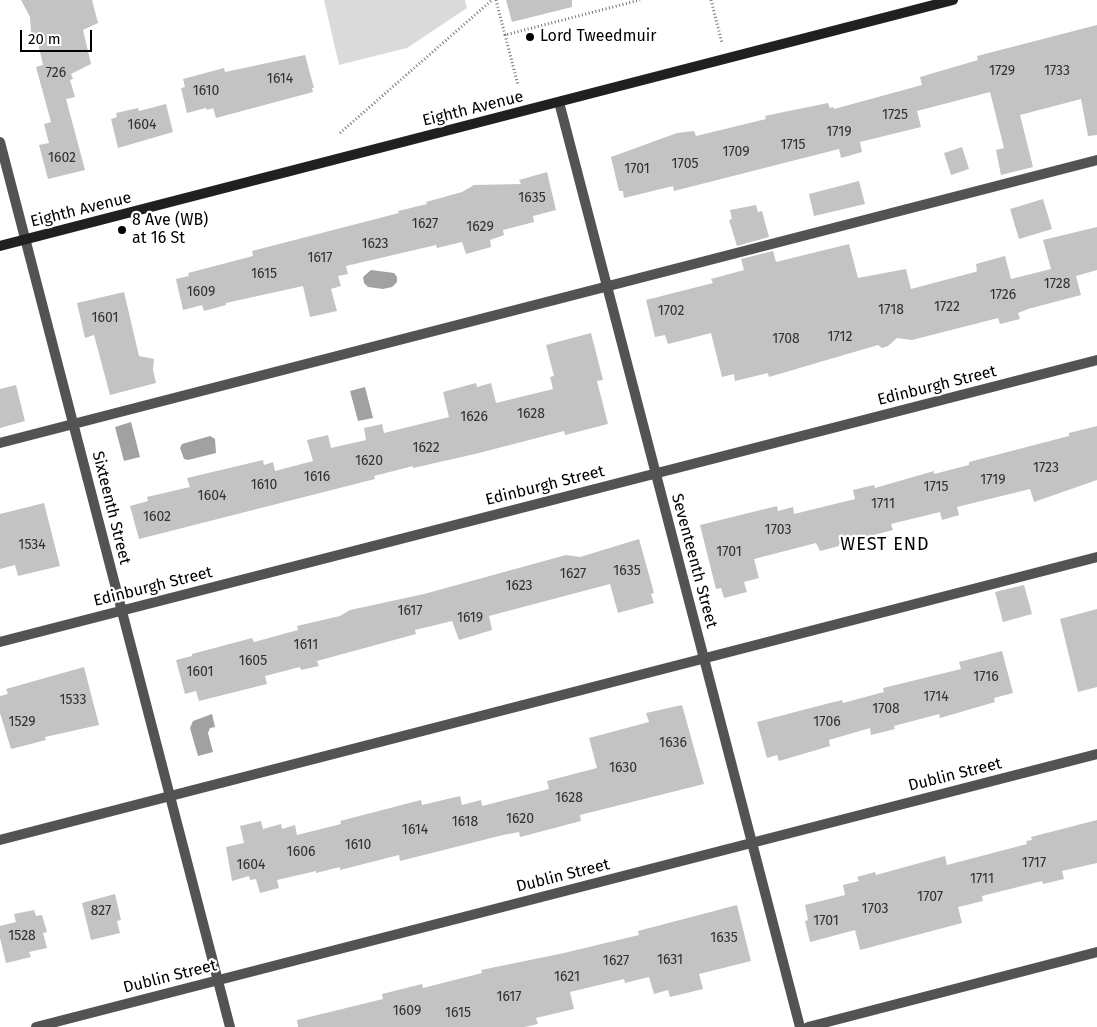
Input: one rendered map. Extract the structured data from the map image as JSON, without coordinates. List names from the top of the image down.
{
  "streets": {
    "street": [
      "Eighth Avenue",
      "Edinburgh Street",
      "Sixteenth Street",
      "Seventeenth Street",
      "Dublin Street"
    ]
  },
  "crossings": [
    ["Eighth Avenue", "Sixteenth Street"],
    ["Eighth Avenue", "Seventeenth Street"],
    ["Edinburgh Street", "Sixteenth Street"],
    ["Edinburgh Street", "Seventeenth Street"],
    ["Sixteenth Street", "Dublin Street"],
    ["Seventeenth Street", "Dublin Street"]
  ],
  "districts": ["WEST END"],
  "places": ["Lord Tweedmuir", "8 Ave (WB) at 16 St"],
  "house_numbers": [
    "1729",
    "1733",
    "726",
    "1614",
    "1610",
    "1725",
    "1604",
    "1719",
    "1715",
    "1709",
    "1602",
    "1705",
    "1701",
    "1635",
    "1627",
    "1629",
    "1623",
    "1617",
    "1615",
    "1728",
    "1609",
    "1726",
    "1722",
    "1718",
    "1702",
    "1601",
    "1712",
    "1708",
    "1628",
    "1626",
    "1622",
    "1620",
    "1723",
    "1616",
    "1719",
    "1610",
    "1715",
    "1604",
    "1711",
    "1602",
    "1703",
    "1534",
    "1701",
    "1635",
    "1627",
    "1623",
    "1617",
    "1619",
    "1611",
    "1605",
    "1601",
    "1716",
    "1714",
    "1533",
    "1708",
    "1529",
    "1706",
    "1636",
    "1630",
    "1628",
    "1620",
    "1618",
    "1614",
    "1610",
    "1606",
    "1717",
    "1604",
    "1711",
    "1707",
    "1703",
    "827",
    "1701",
    "1528",
    "1635",
    "1631",
    "1627",
    "1621",
    "1617",
    "1609",
    "1615"
  ],
  "scale_bar": "20 m"
}
